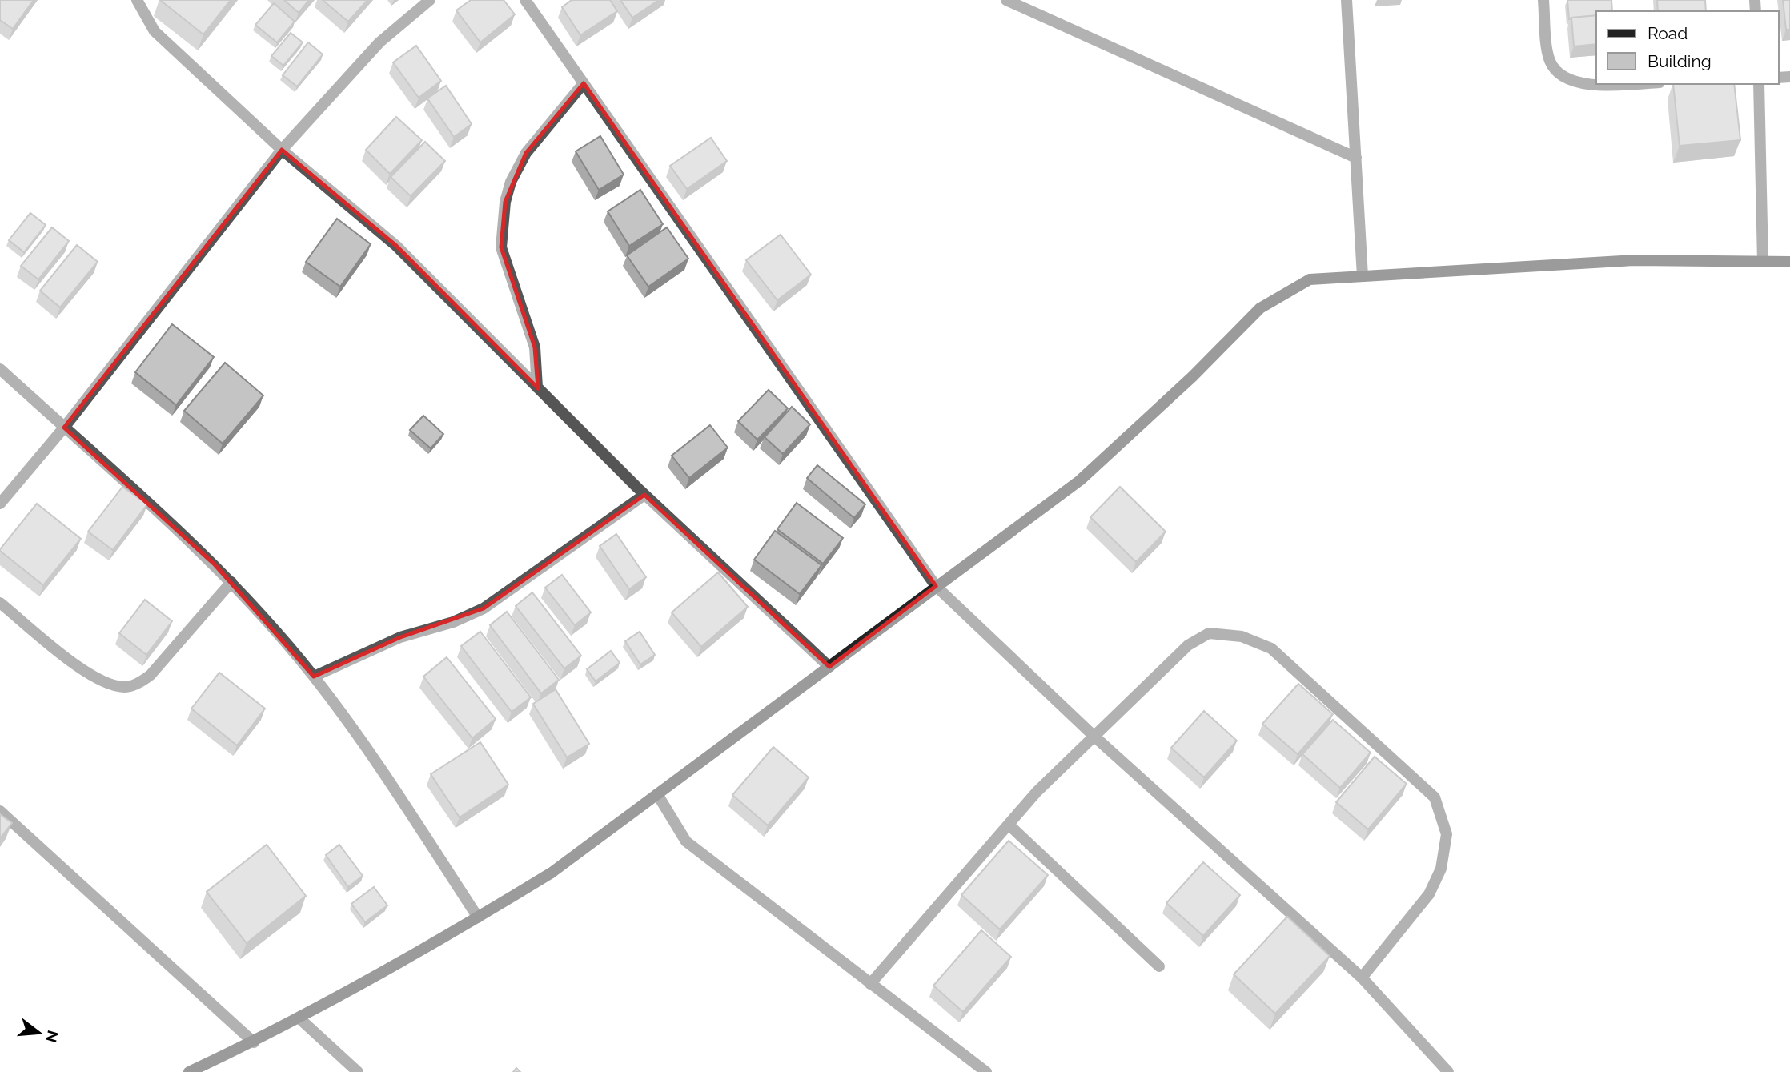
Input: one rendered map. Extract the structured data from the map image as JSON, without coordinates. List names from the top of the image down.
{
  "legend": ["Road", "Building"],
  "north": "right"
}
